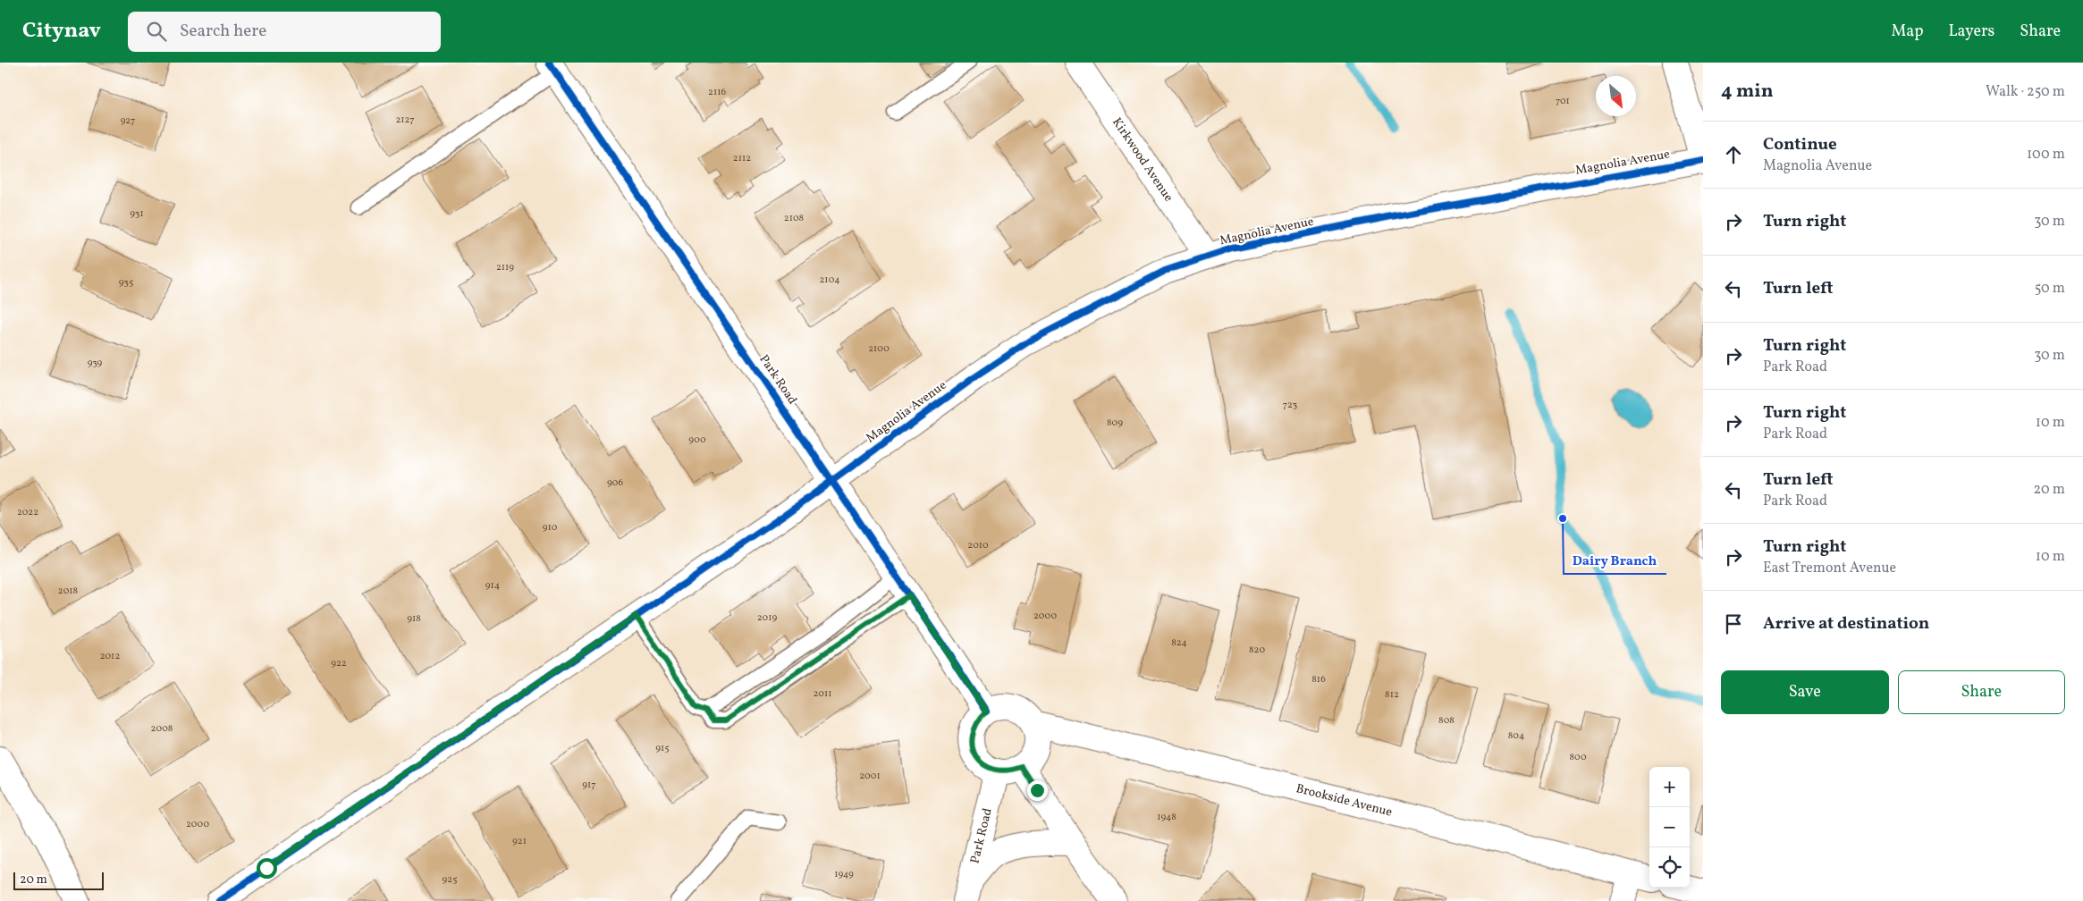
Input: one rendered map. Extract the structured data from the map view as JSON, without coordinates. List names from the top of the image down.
{
  "streets": {
    "street": [
      "Kirkwood Avenue",
      "Magnolia Avenue",
      "Park Road",
      "Brookside Avenue"
    ]
  },
  "crossings": [
    ["Kirkwood Avenue", "Magnolia Avenue"],
    ["Magnolia Avenue", "Park Road"],
    ["Park Road", "Brookside Avenue"]
  ],
  "places": ["Dairy Branch"],
  "house_numbers": [
    "2116",
    "701",
    "2127",
    "927",
    "2112",
    "931",
    "2108",
    "2119",
    "2104",
    "935",
    "2100",
    "939",
    "723",
    "809",
    "900",
    "906",
    "2022",
    "910",
    "2010",
    "914",
    "2018",
    "2000",
    "2019",
    "918",
    "824",
    "820",
    "2012",
    "922",
    "816",
    "2011",
    "812",
    "808",
    "2008",
    "804",
    "915",
    "800",
    "2001",
    "917",
    "1948",
    "2000",
    "921",
    "1949",
    "925"
  ],
  "scale_bar": "20 m",
  "north": "bottom right",
  "page": {
    "header": "Citynav",
    "search": "Search here",
    "nav": ["Map", "Layers", "Share"],
    "heading": ["4 min", "Walk · 250 m"],
    "list": [
      ["Continue", "Magnolia Avenue", "100 m"],
      ["Turn right", "30 m"],
      ["Turn left", "50 m"],
      ["Turn right", "Park Road", "30 m"],
      ["Turn right", "Park Road", "10 m"],
      ["Turn left", "Park Road", "20 m"],
      ["Turn right", "East Tremont Avenue", "10 m"],
      "Arrive at destination"
    ],
    "buttons": ["Save", "Share"],
    "map_buttons": ["+", "−"],
    "scale": "20 m"
  }
}
